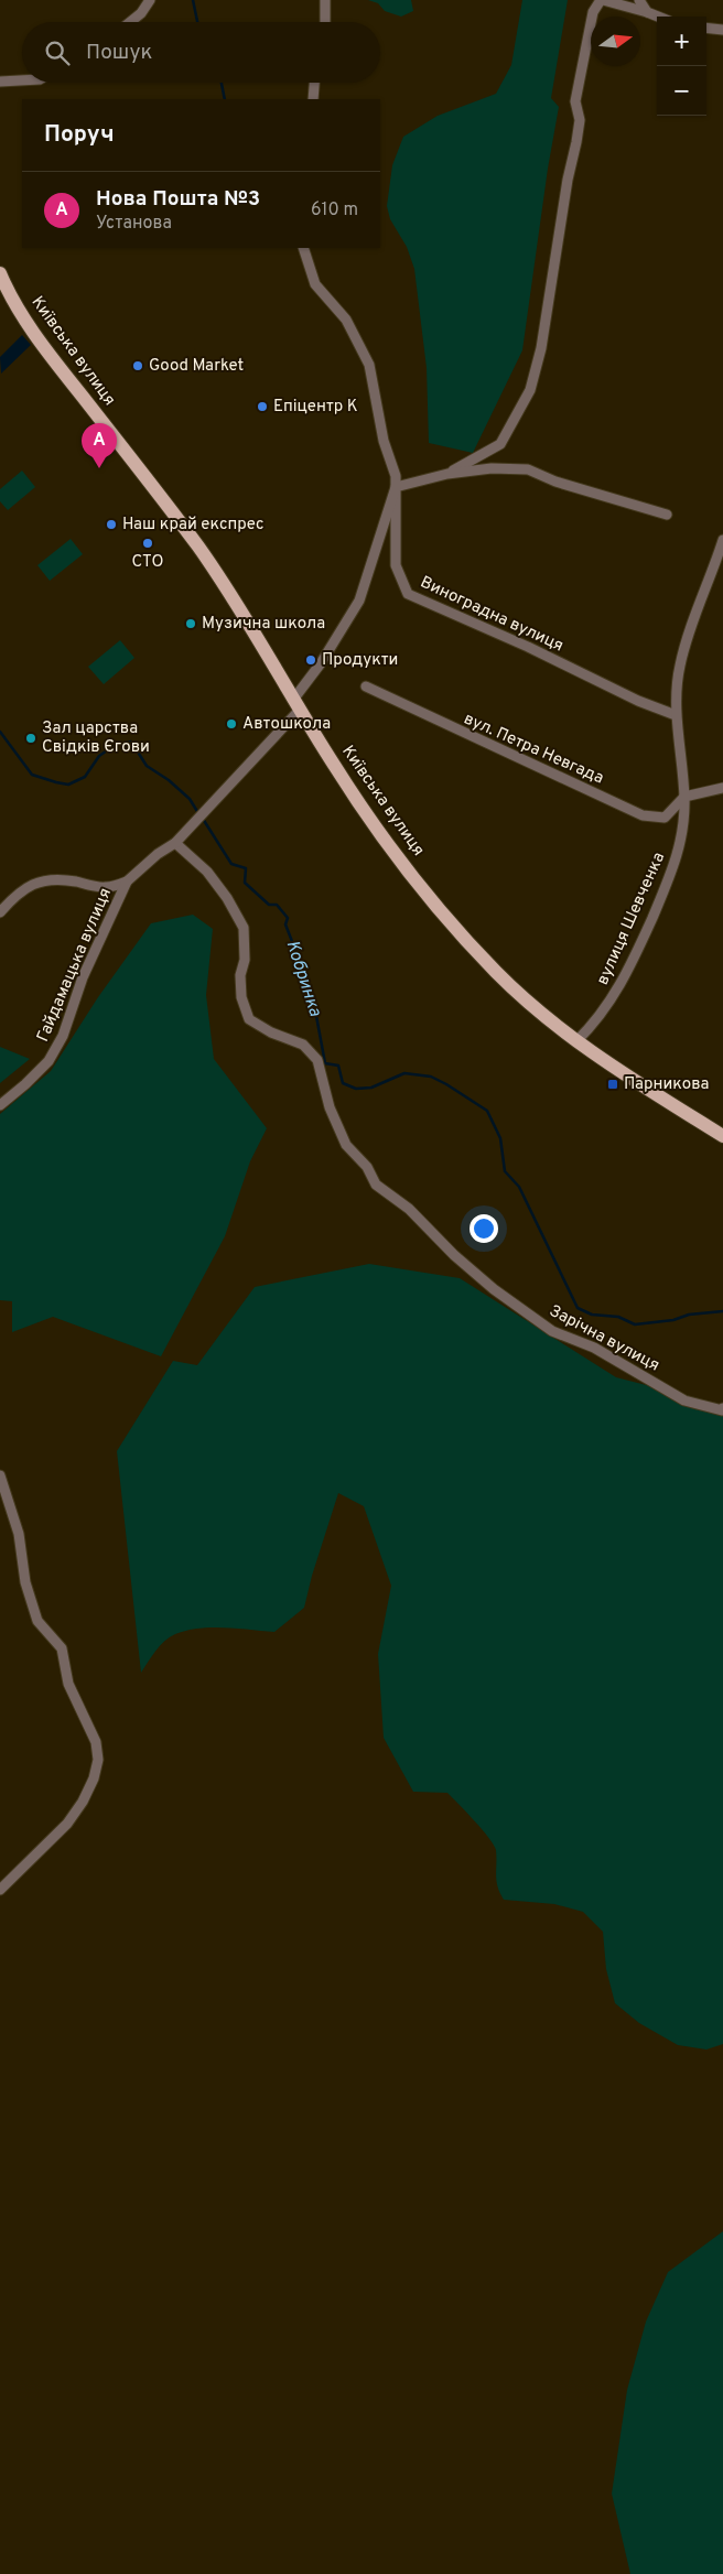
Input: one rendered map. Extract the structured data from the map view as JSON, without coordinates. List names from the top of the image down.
{
  "streets": {
    "main road": ["Київська вулиця"],
    "street": [
      "Виноградна вулиця",
      "вул. Петра Невгада",
      "вулиця Шевченка",
      "Гайдамацька вулиця",
      "Зарічна вулиця"
    ]
  },
  "crossings": [
    ["Київська вулиця", "вулиця Шевченка"],
    ["Київська вулиця", "Гайдамацька вулиця"],
    ["Виноградна вулиця", "вулиця Шевченка"],
    ["Виноградна вулиця", "Гайдамацька вулиця"],
    ["вул. Петра Невгада", "вулиця Шевченка"],
    ["Гайдамацька вулиця", "Зарічна вулиця"]
  ],
  "water": ["Кобринка"],
  "places": {
    "other": [
      "Good Market",
      "Епіцентр К",
      "Наш край експрес",
      "СТО",
      "Музична школа",
      "Продукти",
      "Автошкола",
      "Зал царства Свідків Єгови"
    ],
    "transit": ["Парникова"]
  },
  "north": "right",
  "page": {
    "map_buttons": ["+", "−"],
    "search": "Пошук",
    "heading": "Поруч",
    "list": [
      {
        "mark": "A",
        "name": "Нова Пошта №3",
        "note": "Установа",
        "value": "610 m"
      }
    ],
    "pins": "A"
  }
}
